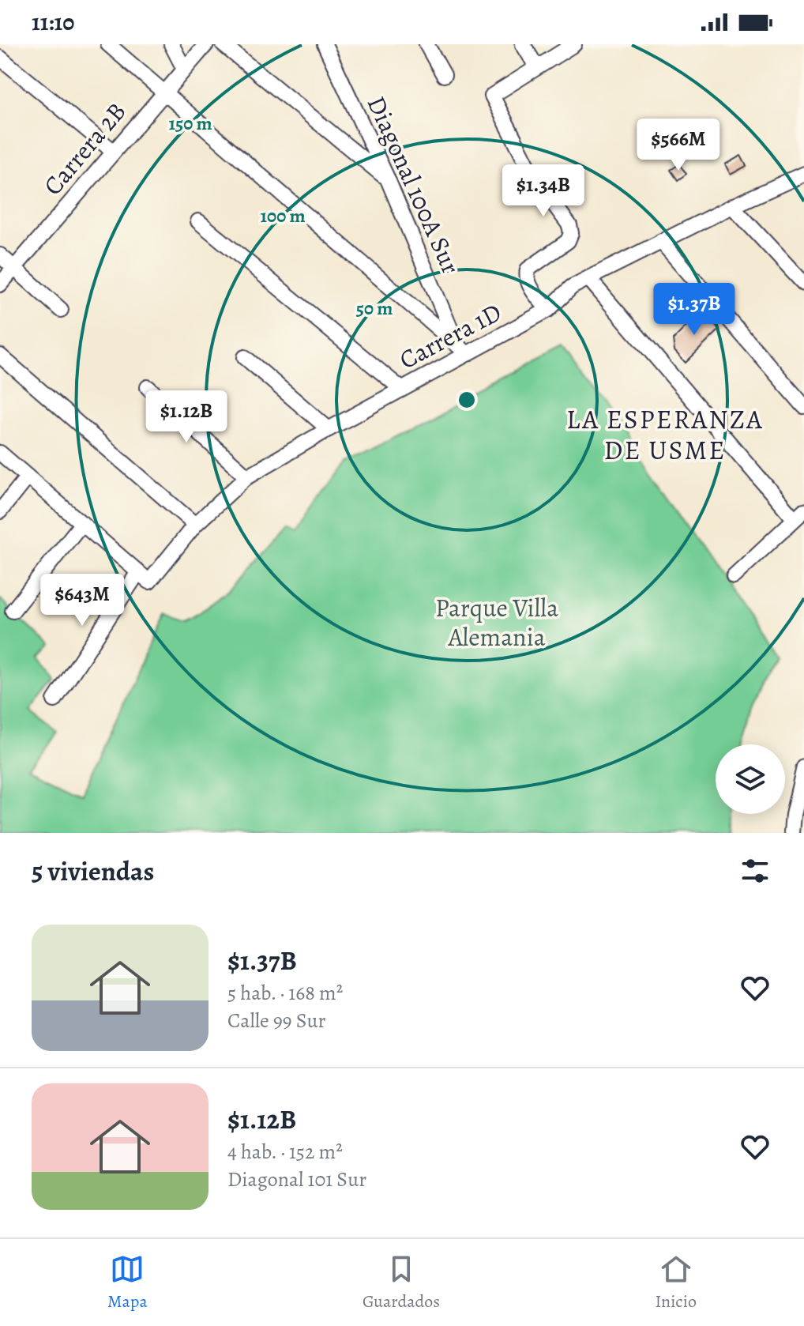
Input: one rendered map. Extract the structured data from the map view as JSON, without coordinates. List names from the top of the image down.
{
  "streets": {
    "street": ["Carrera 2B", "Diagonal 100A Sur", "Carrera 1D"]
  },
  "crossings": [
    ["Diagonal 100A Sur", "Carrera 1D"]
  ],
  "districts": ["LA ESPERANZA DE USME"],
  "parks": ["Parque Villa Alemania"],
  "page": {
    "status": "11:10",
    "price": [
      "$566M",
      "$1.34B",
      "$1.37B",
      "$1.12B",
      "$643M"
    ],
    "heading": "5 viviendas",
    "list": [
      {
        "name": "$1.37B",
        "note": "5 hab. · 168 m² · Calle 99 Sur"
      },
      {
        "name": "$1.12B",
        "note": "4 hab. · 152 m² · Diagonal 101 Sur"
      }
    ],
    "tabs": ["Mapa", "Guardados", "Inicio"]
  },
  "rings": ["150 m", "100 m", "50 m"]
}
